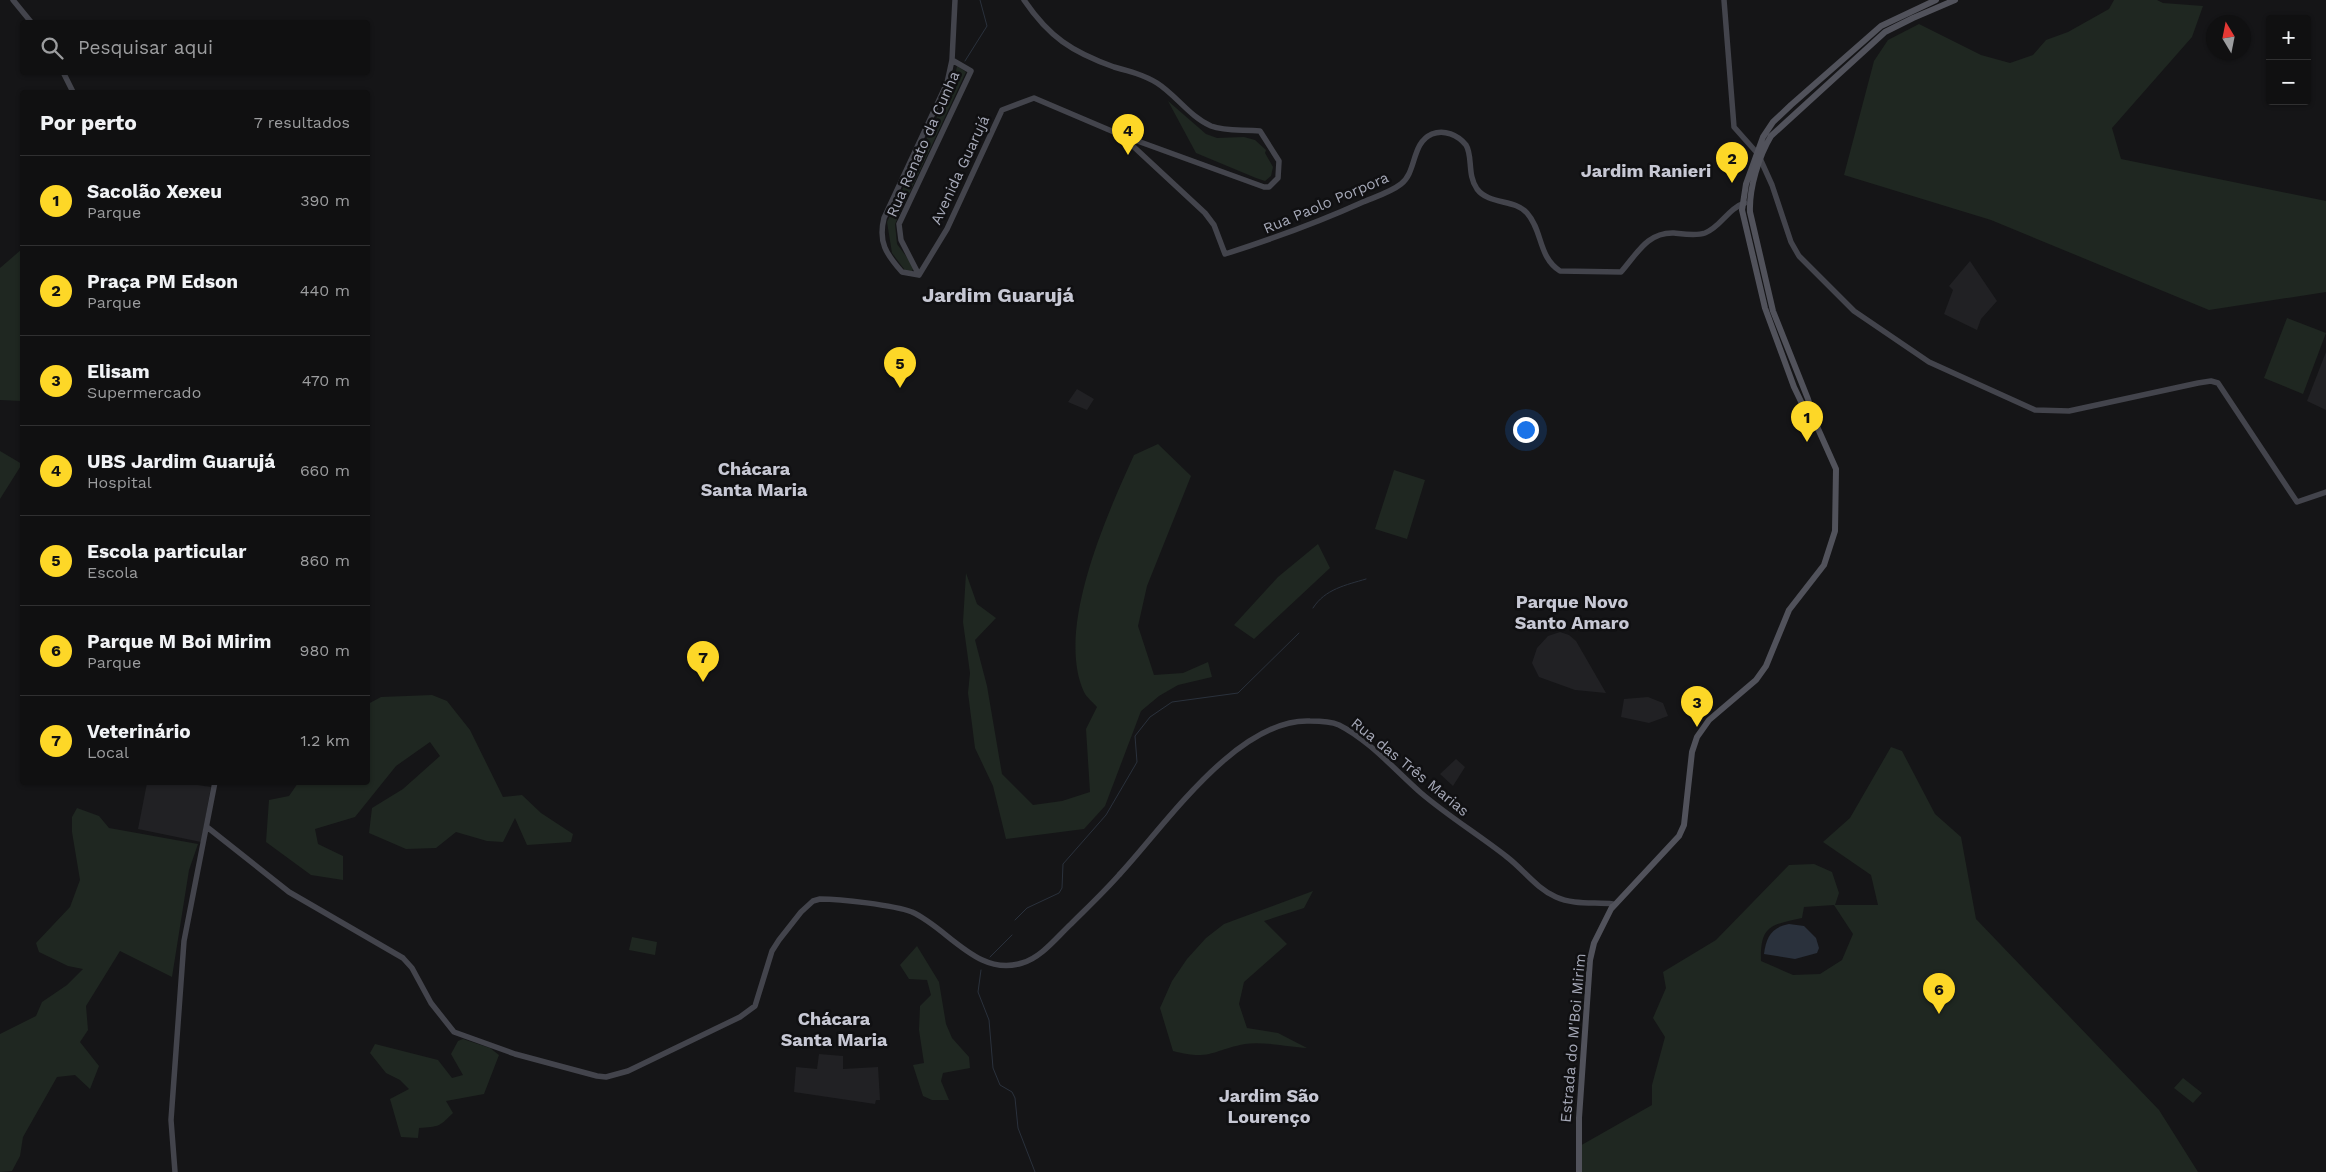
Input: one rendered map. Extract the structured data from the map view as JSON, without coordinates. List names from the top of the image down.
{
  "streets": {
    "main road": ["Estrada do M'Boi Mirim"],
    "street": [
      "Rua Renato da Cunha",
      "Avenida Guarujá",
      "Rua Paolo Porpora",
      "Rua das Três Marias"
    ]
  },
  "crossings": [
    ["Rua Renato da Cunha", "Avenida Guarujá"],
    ["Rua Paolo Porpora", "Estrada do M'Boi Mirim"],
    ["Rua das Três Marias", "Estrada do M'Boi Mirim"]
  ],
  "districts": [
    "Jardim Ranieri",
    "Jardim Guarujá",
    "Chácara Santa Maria",
    "Parque Novo Santo Amaro",
    "Chácara Santa Maria",
    "Jardim São Lourenço"
  ],
  "north": "top",
  "page": {
    "map_buttons": ["+", "−"],
    "search": "Pesquisar aqui",
    "heading": ["Por perto", "7 resultados"],
    "pins": [
      "4",
      "2",
      "5",
      "1",
      "7",
      "3",
      "6"
    ],
    "list": [
      {
        "mark": "1",
        "name": "Sacolão Xexeu",
        "note": "Parque",
        "value": "390 m"
      },
      {
        "mark": "2",
        "name": "Praça PM Edson",
        "note": "Parque",
        "value": "440 m"
      },
      {
        "mark": "3",
        "name": "Elisam",
        "note": "Supermercado",
        "value": "470 m"
      },
      {
        "mark": "4",
        "name": "UBS Jardim Guarujá",
        "note": "Hospital",
        "value": "660 m"
      },
      {
        "mark": "5",
        "name": "Escola particular",
        "note": "Escola",
        "value": "860 m"
      },
      {
        "mark": "6",
        "name": "Parque M Boi Mirim",
        "note": "Parque",
        "value": "980 m"
      },
      {
        "mark": "7",
        "name": "Veterinário",
        "note": "Local",
        "value": "1.2 km"
      }
    ]
  }
}
